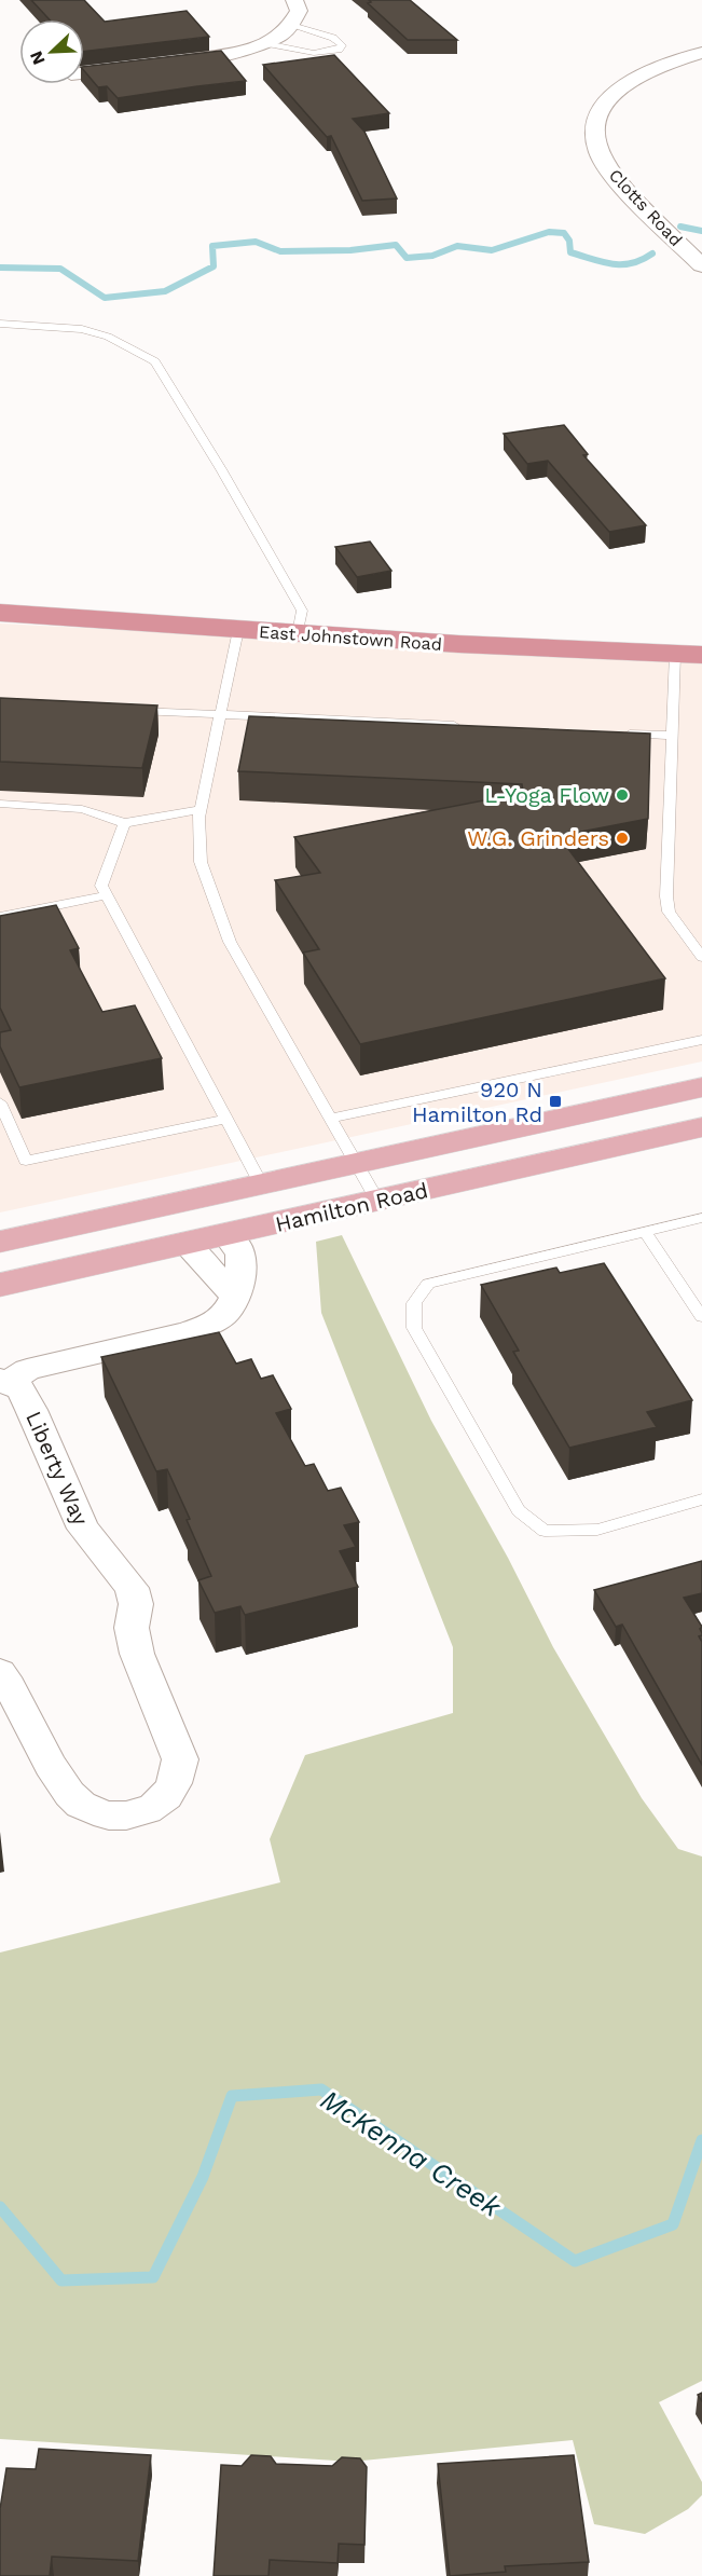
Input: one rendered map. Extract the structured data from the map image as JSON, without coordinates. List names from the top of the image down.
{
  "streets": {
    "highway": ["East Johnstown Road"],
    "main road": ["Hamilton Road"],
    "street": ["Clotts Road", "Liberty Way"]
  },
  "water": ["McKenna Creek"],
  "places": {
    "other": ["L-Yoga Flow", "W.G. Grinders"],
    "transit": ["920 N Hamilton Rd"]
  },
  "north": "bottom left"
}
